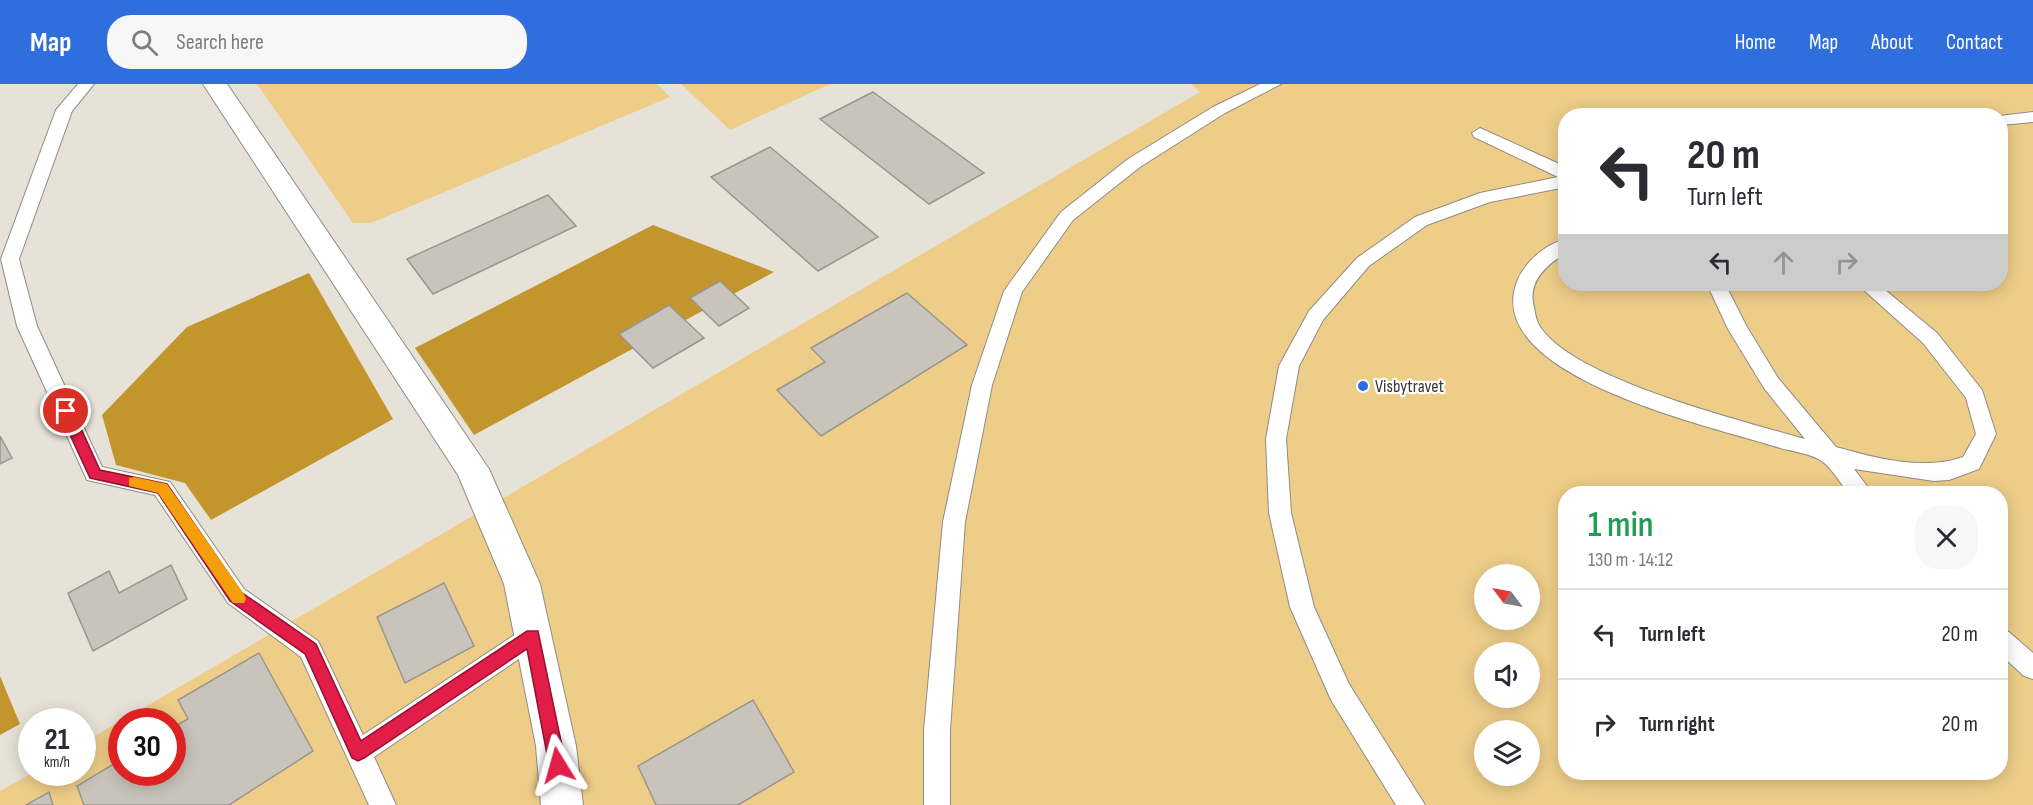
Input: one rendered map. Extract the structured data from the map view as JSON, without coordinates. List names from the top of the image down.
{
  "places": ["Visbytravet"],
  "north": "top left",
  "page": {
    "header": "Map",
    "search": "Search here",
    "nav": [
      "Home",
      "Map",
      "About",
      "Contact"
    ],
    "turn": ["20 m", "Turn left"],
    "heading": ["1 min", "130 m · 14:12"],
    "list": [
      {
        "name": "Turn left",
        "value": "20 m"
      },
      {
        "name": "Turn right",
        "value": "20 m"
      }
    ],
    "speed": "21 km/h",
    "limit": "30"
  }
}
